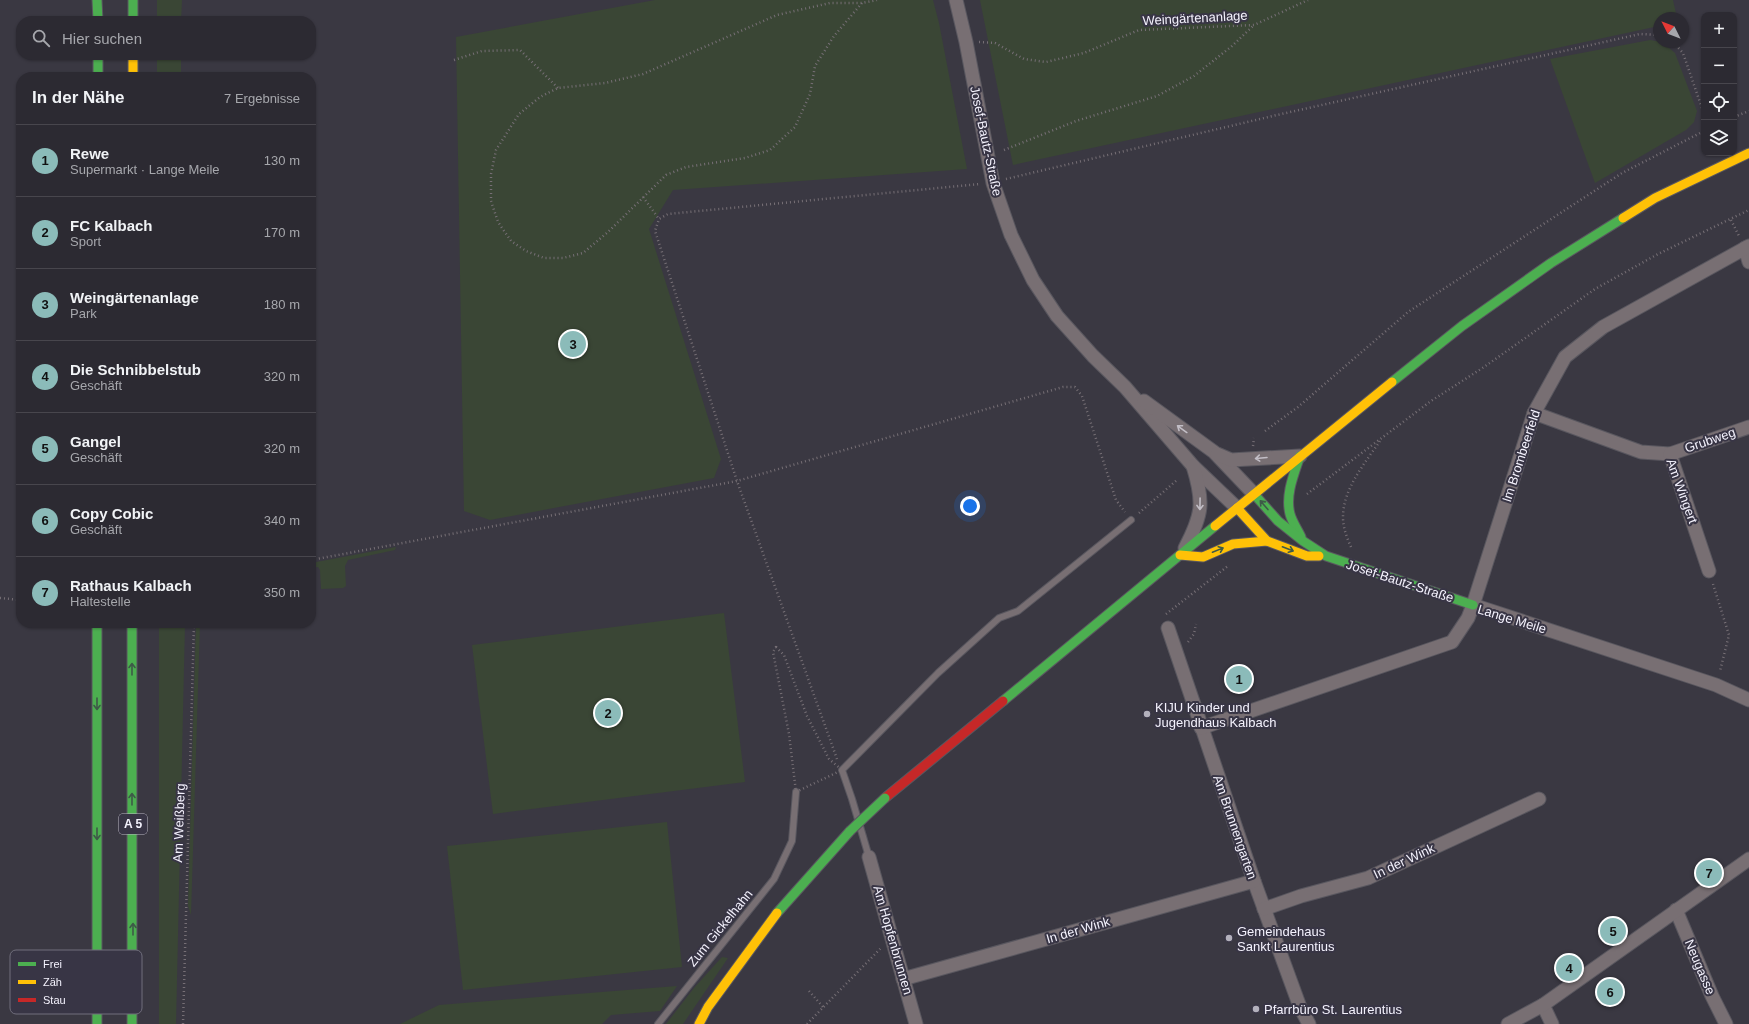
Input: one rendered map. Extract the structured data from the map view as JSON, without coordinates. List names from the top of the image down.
{
  "streets": {
    "main road": ["Josef-Bautz-Straße", "A 5"],
    "street": [
      "Grubweg",
      "Im Brombeerfeld",
      "Am Wingert",
      "Lange Meile",
      "Am Brunnengarten",
      "In der Wink",
      "Am Hopfenbrunnen",
      "Neugasse"
    ],
    "lane": ["Zum Gickelhahn"],
    "path": ["Weingärtenanlage", "Am Weißberg"]
  },
  "crossings": [
    ["Weingärtenanlage", "Josef-Bautz-Straße"],
    ["Josef-Bautz-Straße", "Im Brombeerfeld"],
    ["Josef-Bautz-Straße", "Lange Meile"],
    ["Grubweg", "Am Wingert"],
    ["Im Brombeerfeld", "Am Wingert"],
    ["Im Brombeerfeld", "Lange Meile"],
    ["Lange Meile", "Am Brunnengarten"],
    ["Am Brunnengarten", "In der Wink"],
    ["In der Wink", "Am Hopfenbrunnen"]
  ],
  "places": ["KIJU Kinder und Jugendhaus Kalbach", "Gemeindehaus Sankt Laurentius", "Pfarrbüro St. Laurentius"],
  "legend": ["Frei", "Zäh", "Stau"],
  "north": "top left",
  "page": {
    "map_buttons": ["+", "−"],
    "search": "Hier suchen",
    "heading": ["In der Nähe", "7 Ergebnisse"],
    "list": [
      {
        "mark": "1",
        "name": "Rewe",
        "note": "Supermarkt · Lange Meile",
        "value": "130 m"
      },
      {
        "mark": "2",
        "name": "FC Kalbach",
        "note": "Sport",
        "value": "170 m"
      },
      {
        "mark": "3",
        "name": "Weingärtenanlage",
        "note": "Park",
        "value": "180 m"
      },
      {
        "mark": "4",
        "name": "Die Schnibbelstub",
        "note": "Geschäft",
        "value": "320 m"
      },
      {
        "mark": "5",
        "name": "Gangel",
        "note": "Geschäft",
        "value": "320 m"
      },
      {
        "mark": "6",
        "name": "Copy Cobic",
        "note": "Geschäft",
        "value": "340 m"
      },
      {
        "mark": "7",
        "name": "Rathaus Kalbach",
        "note": "Haltestelle",
        "value": "350 m"
      }
    ],
    "pins": [
      "3",
      "1",
      "2",
      "7",
      "5",
      "4",
      "6"
    ]
  }
}
